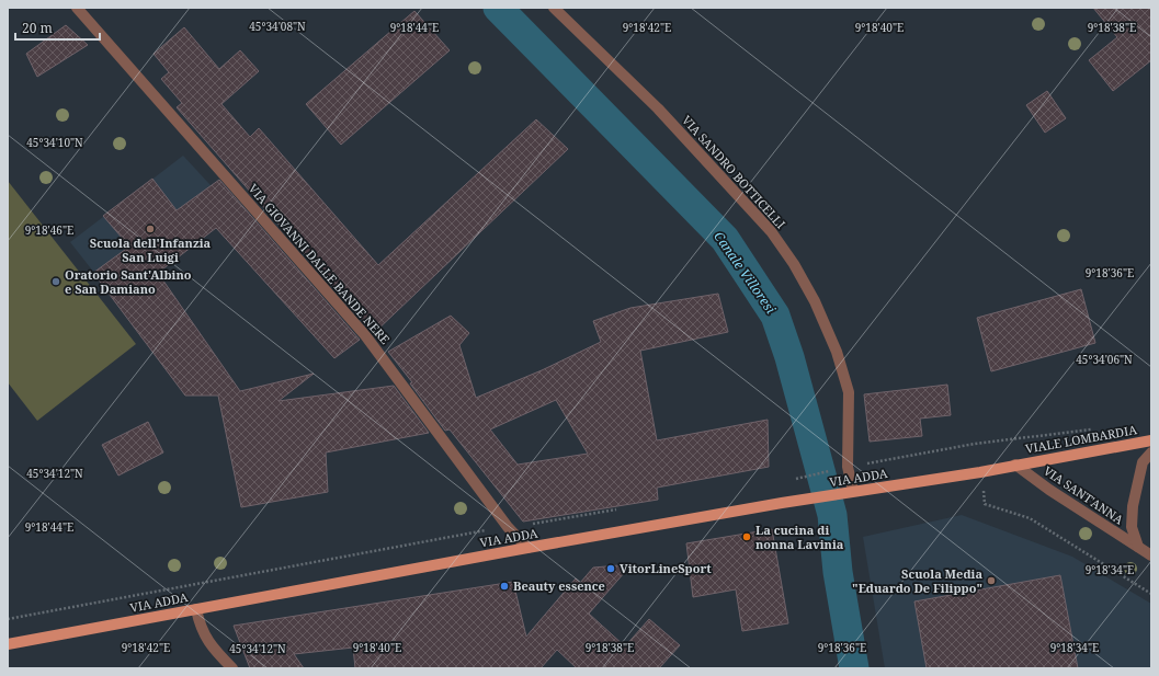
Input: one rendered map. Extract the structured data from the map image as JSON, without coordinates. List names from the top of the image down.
{
  "streets": {
    "main road": ["VIALE LOMBARDIA", "VIA ADDA"],
    "street": ["VIA SANDRO BOTTICELLI", "VIA GIOVANNI DALLE BANDE NERE", "VIA SANT'ANNA"]
  },
  "crossings": [
    ["VIA SANDRO BOTTICELLI", "VIA ADDA"],
    ["VIA GIOVANNI DALLE BANDE NERE", "VIA ADDA"],
    ["VIALE LOMBARDIA", "VIA ADDA"],
    ["VIALE LOMBARDIA", "VIA SANT'ANNA"],
    ["VIA ADDA", "VIA SANT'ANNA"]
  ],
  "water": ["Canale Villoresi"],
  "places": [
    "Scuola dell'Infanzia San Luigi",
    "Oratorio Sant'Albino e San Damiano",
    "La cucina di nonna Lavinia",
    "VitorLineSport",
    "Scuola Media \"Eduardo De Filippo\"",
    "Beauty essence"
  ],
  "scale_bar": "20 m",
  "coordinates": [
    "45°34'08\"N",
    "9°18'44\"E",
    "9°18'42\"E",
    "9°18'40\"E",
    "9°18'38\"E",
    "45°34'10\"N",
    "9°18'46\"E",
    "9°18'36\"E",
    "45°34'06\"N",
    "45°34'12\"N",
    "9°18'34\"E"
  ]
}
